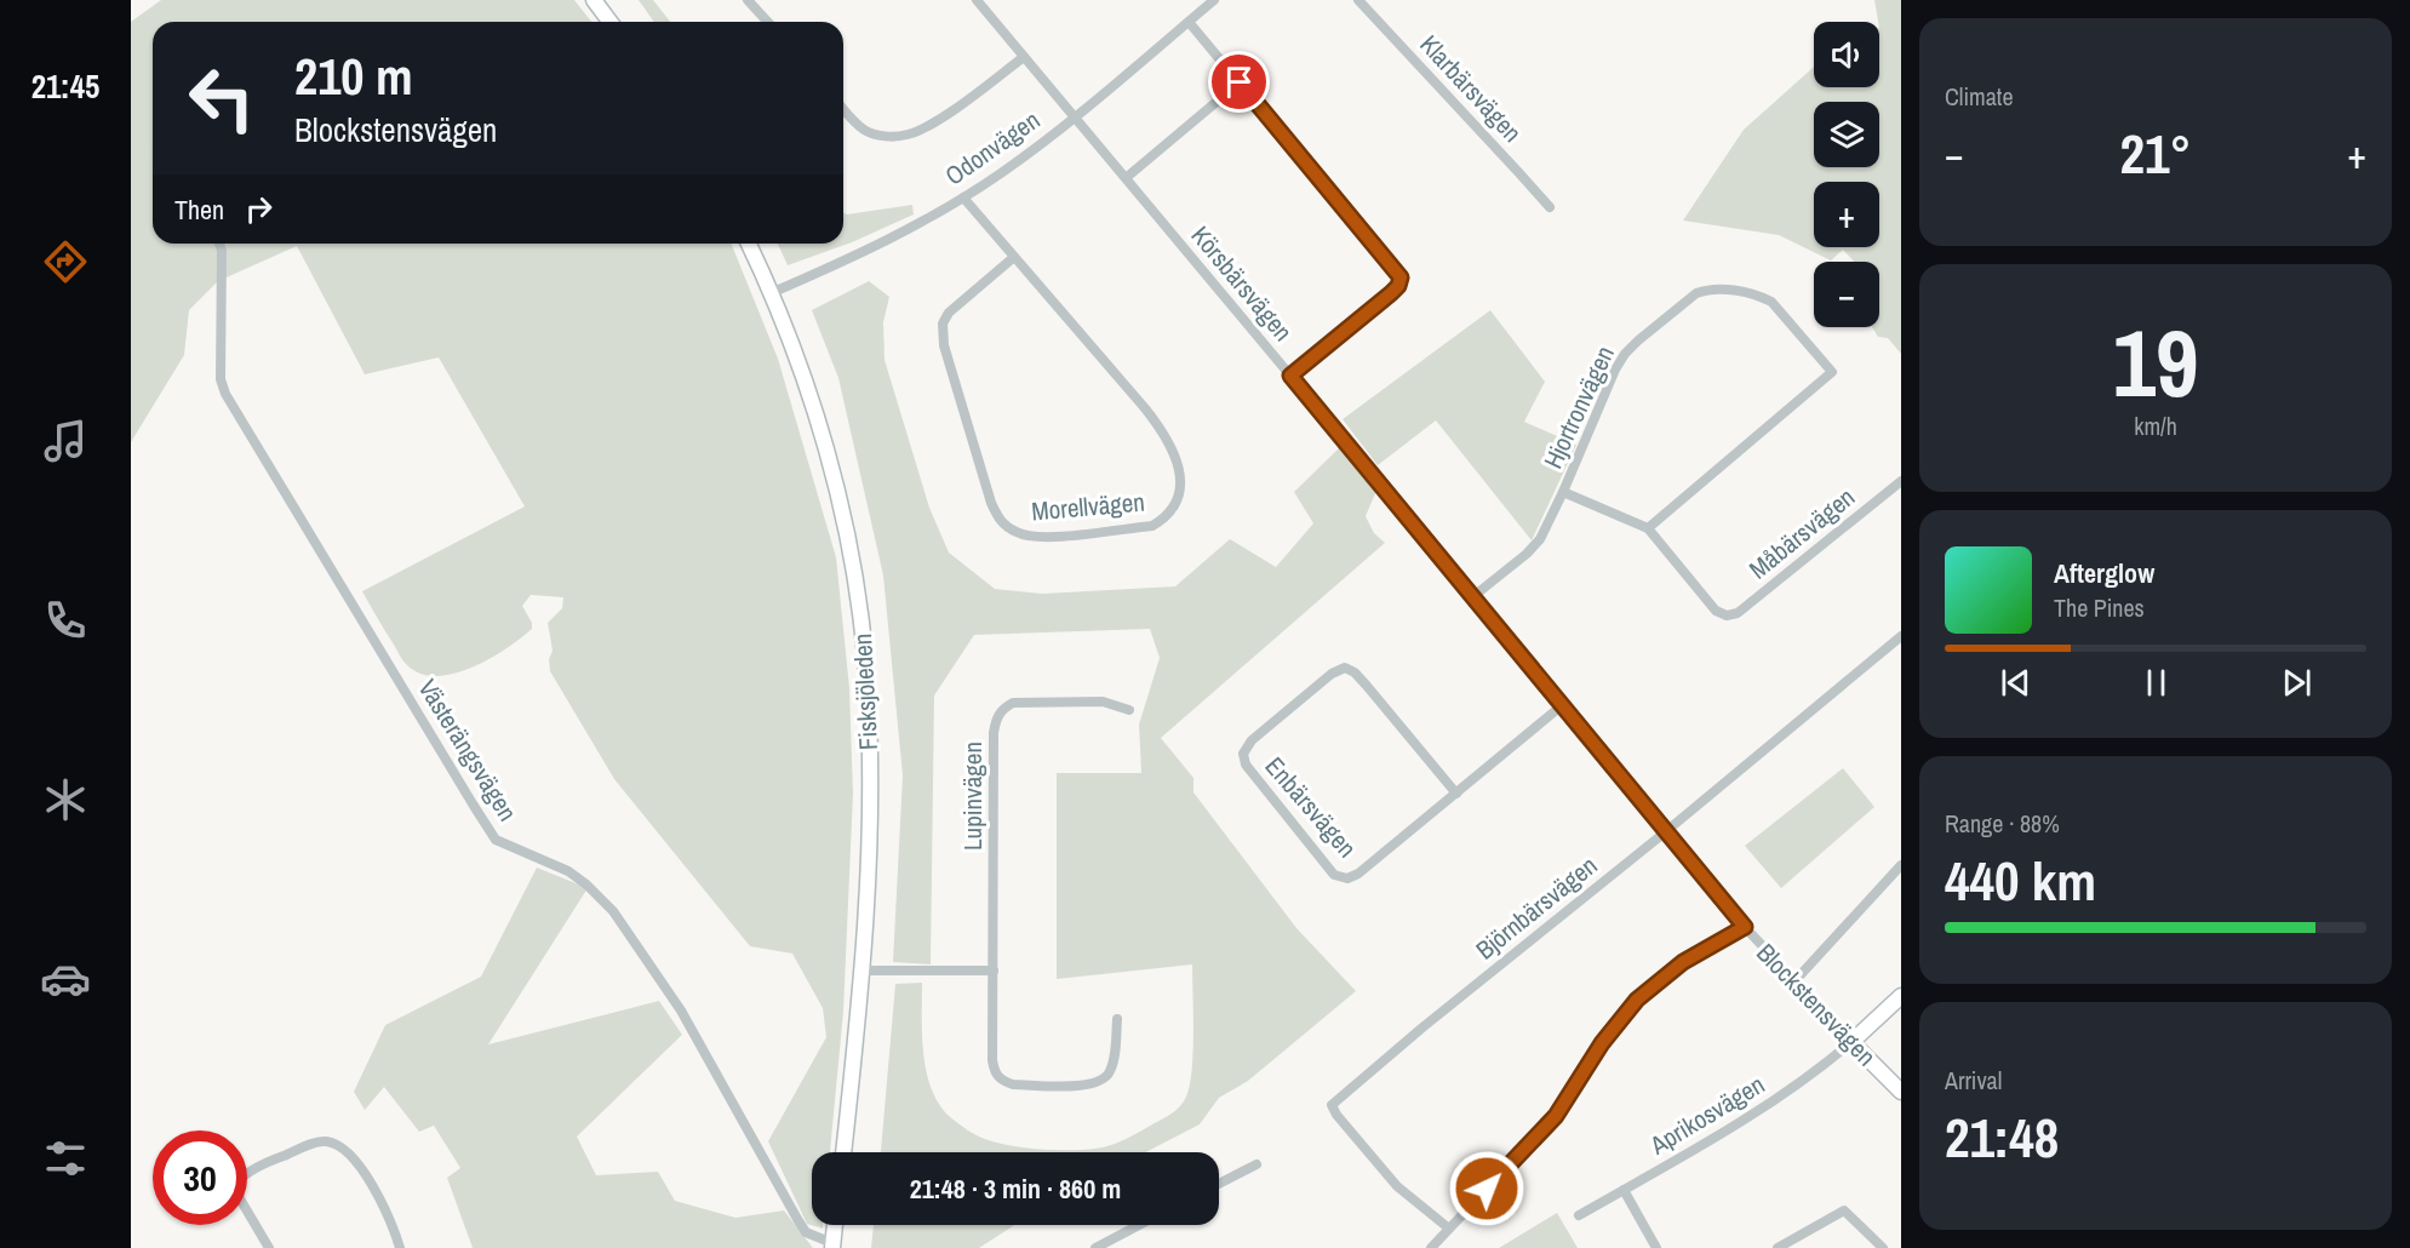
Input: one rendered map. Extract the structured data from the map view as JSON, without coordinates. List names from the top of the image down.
{
  "streets": {
    "street": [
      "Klarbärsvägen",
      "Odonvägen",
      "Körsbärsvägen",
      "Hjortronvägen",
      "Morellvägen",
      "Måbärsvägen",
      "Fisksjöleden",
      "Västerängsvägen",
      "Lupinvägen",
      "Enbärsvägen",
      "Björnbärsvägen",
      "Blockstensvägen",
      "Aprikosvägen"
    ]
  },
  "crossings": [
    ["Odonvägen", "Körsbärsvägen"],
    ["Odonvägen", "Morellvägen"],
    ["Odonvägen", "Fisksjöleden"],
    ["Körsbärsvägen", "Blockstensvägen"],
    ["Hjortronvägen", "Måbärsvägen"],
    ["Hjortronvägen", "Blockstensvägen"],
    ["Enbärsvägen", "Blockstensvägen"],
    ["Björnbärsvägen", "Blockstensvägen"],
    ["Blockstensvägen", "Aprikosvägen"]
  ],
  "page": {
    "tabs": "21:45",
    "tile": [
      "Climate",
      ["19", "km/h"],
      ["Range · 88%", "440 km"],
      ["Arrival", "21:48"]
    ],
    "map_buttons": ["+", "−"],
    "turn": ["210 m", "Blockstensvägen"],
    "heat": ["−", "21°", "+"],
    "then": "Then",
    "song": ["Afterglow", "The Pines"],
    "limit": "30",
    "trip": "21:48 · 3 min · 860 m"
  }
}
